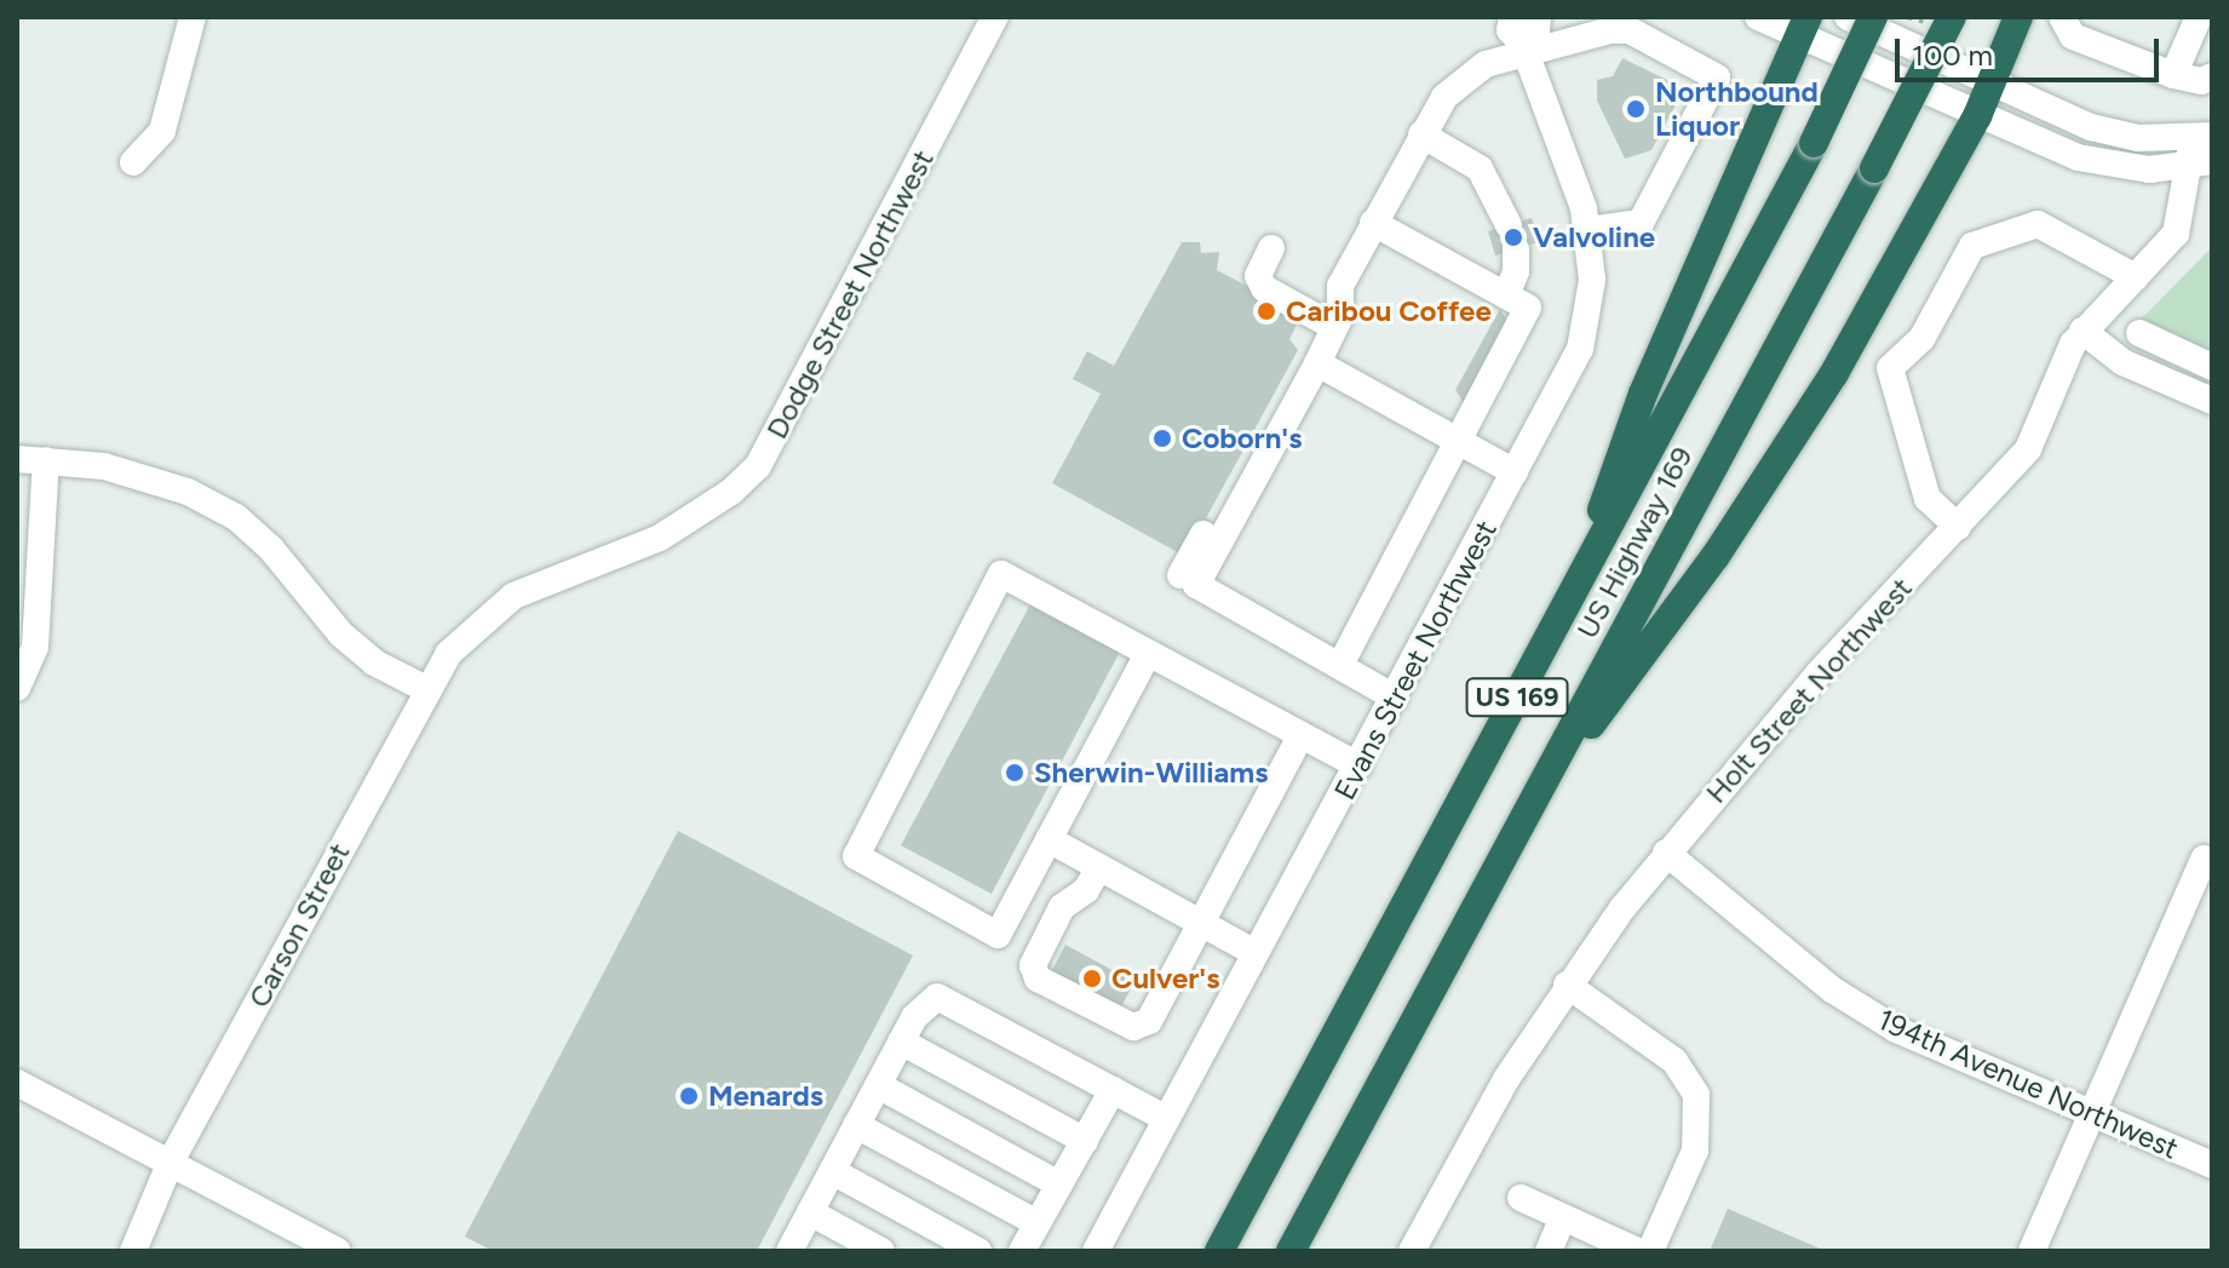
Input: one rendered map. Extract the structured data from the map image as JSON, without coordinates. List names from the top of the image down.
{
  "streets": {
    "highway": ["US Highway 169", "US 169"],
    "street": [
      "Dodge Street Northwest",
      "Evans Street Northwest",
      "Holt Street Northwest",
      "Carson Street",
      "194th Avenue Northwest"
    ]
  },
  "crossings": [
    ["Dodge Street Northwest", "Carson Street"],
    ["Holt Street Northwest", "194th Avenue Northwest"]
  ],
  "places": [
    "Northbound Liquor",
    "Valvoline",
    "Caribou Coffee",
    "Coborn's",
    "Sherwin-Williams",
    "Culver's",
    "Menards"
  ],
  "scale_bar": "100 m"
}
